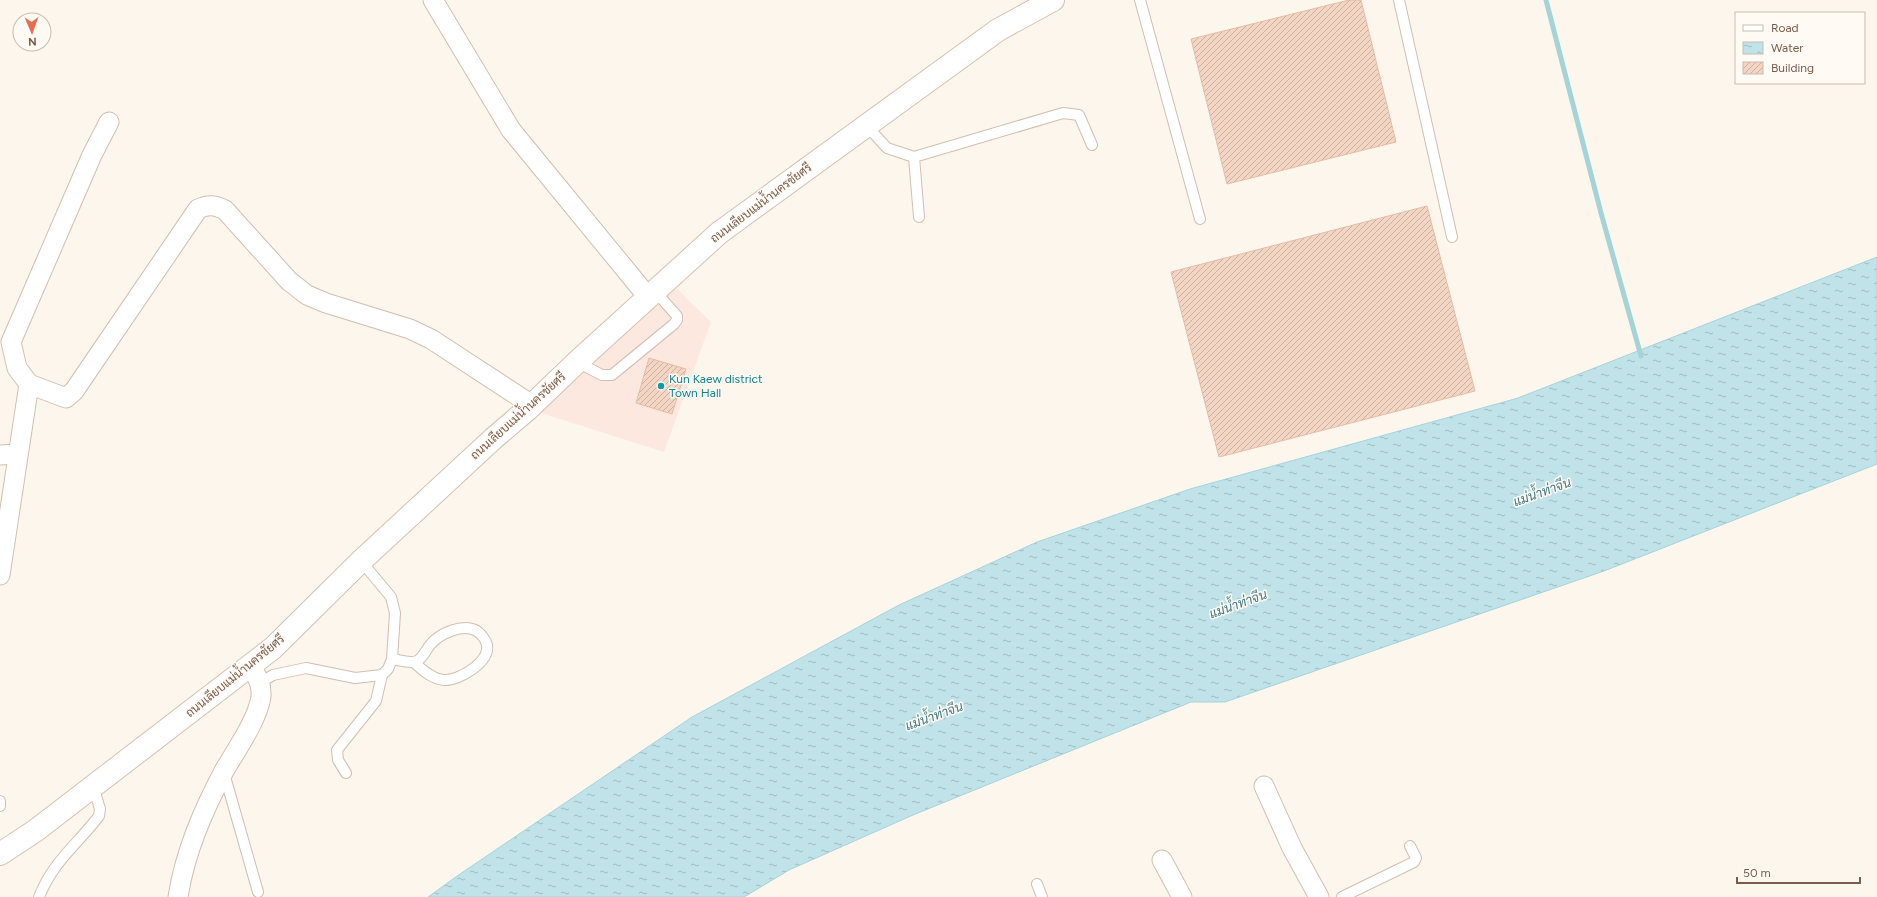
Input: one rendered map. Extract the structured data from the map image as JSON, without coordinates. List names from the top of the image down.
{
  "streets": {
    "main road": ["ถนนเลียบแม่น้ำนครชัยศรี"]
  },
  "water": ["แม่น้ำท่าจีน"],
  "places": ["Kun Kaew district Town Hall"],
  "legend": ["Road", "Water", "Building"],
  "scale_bar": "50 m",
  "north": "bottom"
}
